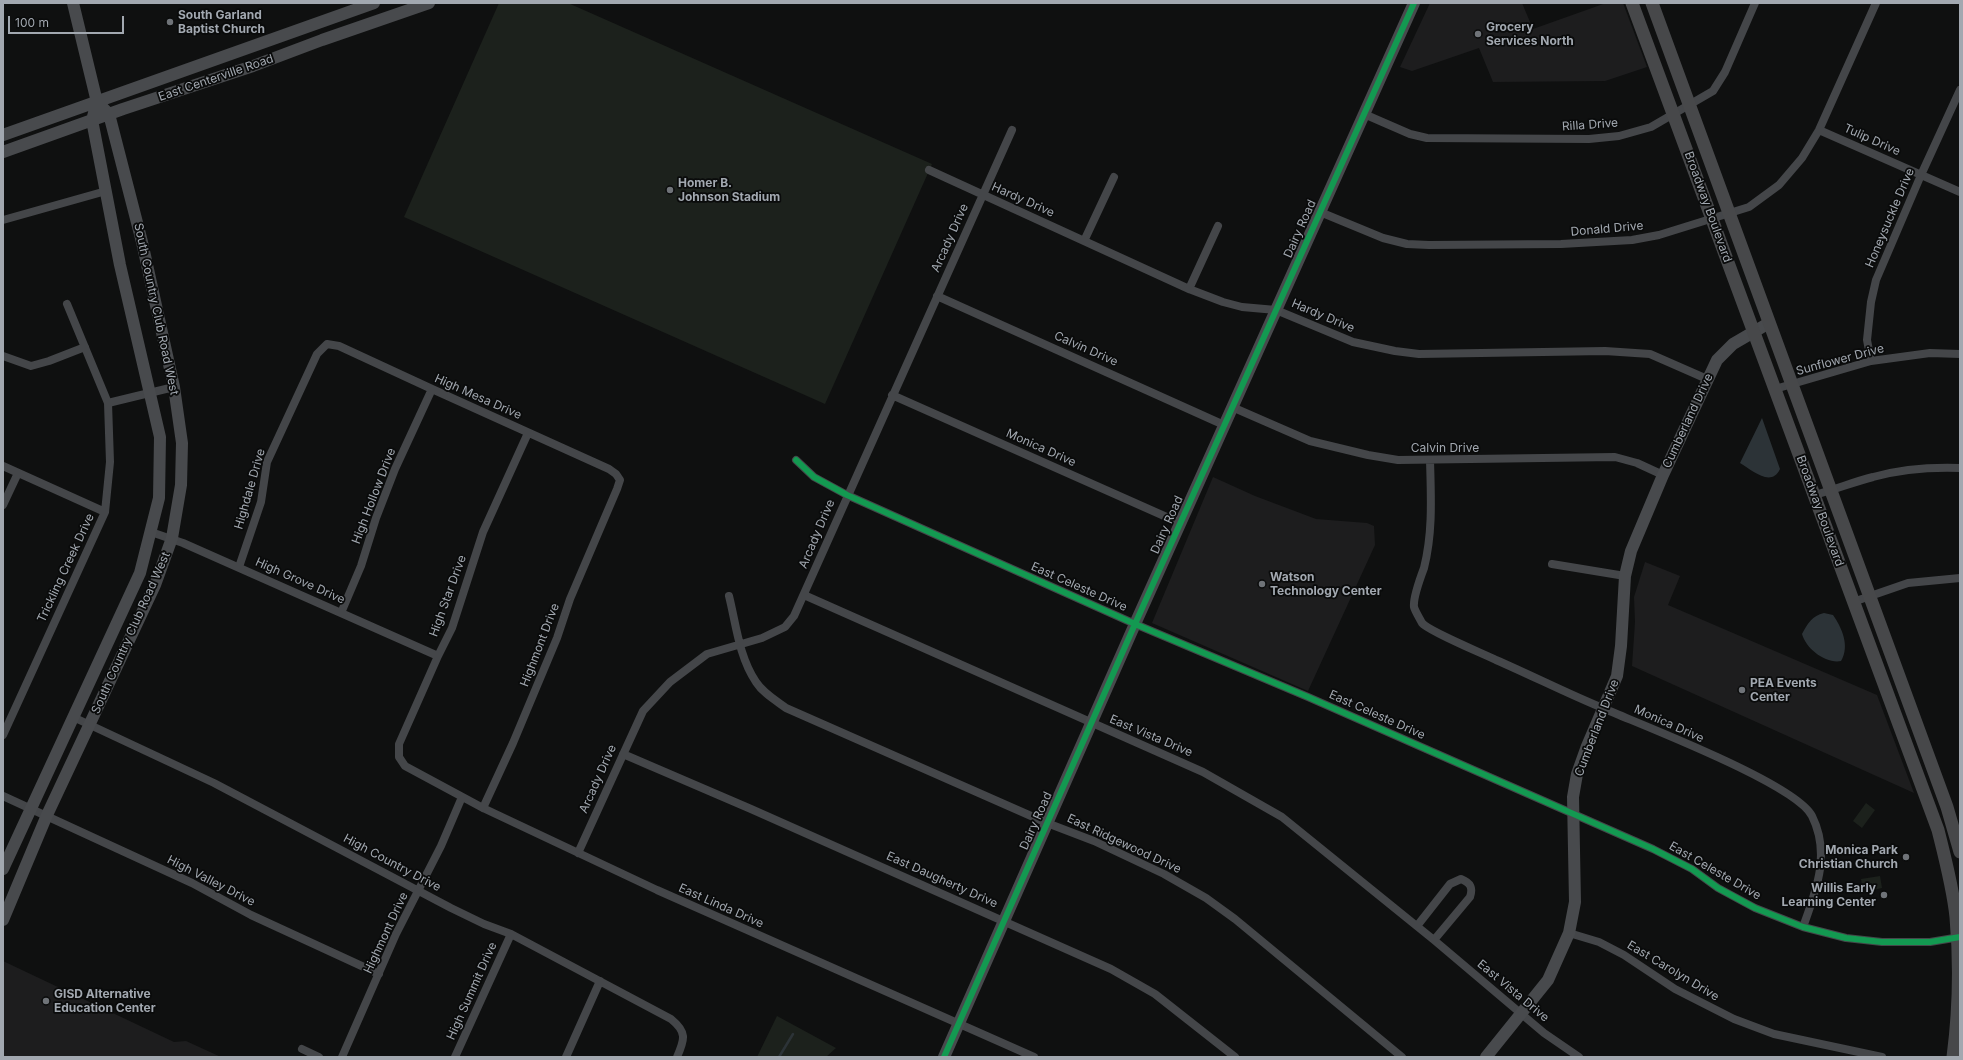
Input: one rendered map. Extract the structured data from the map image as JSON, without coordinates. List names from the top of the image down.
{
  "streets": {
    "main road": ["Broadway Boulevard"],
    "street": [
      "East Centerville Road",
      "Rilla Drive",
      "Tulip Drive",
      "Hardy Drive",
      "Honeysuckle Drive",
      "Dairy Road",
      "Donald Drive",
      "Arcady Drive",
      "South Country Club Road West",
      "Calvin Drive",
      "Sunflower Drive",
      "High Mesa Drive",
      "Cumberland Drive",
      "Monica Drive",
      "Highdale Drive",
      "High Hollow Drive",
      "Trickling Creek Drive",
      "High Grove Drive",
      "East Celeste Drive",
      "High Star Drive",
      "Highmont Drive",
      "East Vista Drive",
      "East Ridgewood Drive",
      "High Country Drive",
      "East Daugherty Drive",
      "High Valley Drive",
      "East Linda Drive",
      "East Carolyn Drive",
      "High Summit Drive"
    ]
  },
  "crossings": [
    ["East Centerville Road", "South Country Club Road West"],
    ["Rilla Drive", "Broadway Boulevard"],
    ["Rilla Drive", "Dairy Road"],
    ["Tulip Drive", "Honeysuckle Drive"],
    ["Tulip Drive", "Donald Drive"],
    ["Hardy Drive", "Dairy Road"],
    ["Hardy Drive", "Arcady Drive"],
    ["Hardy Drive", "Cumberland Drive"],
    ["Broadway Boulevard", "Donald Drive"],
    ["Broadway Boulevard", "Sunflower Drive"],
    ["Broadway Boulevard", "Cumberland Drive"],
    ["Broadway Boulevard", "East Celeste Drive"],
    ["Honeysuckle Drive", "Sunflower Drive"],
    ["Dairy Road", "Donald Drive"],
    ["Dairy Road", "Calvin Drive"],
    ["Dairy Road", "Monica Drive"],
    ["Dairy Road", "East Celeste Drive"],
    ["Dairy Road", "East Vista Drive"],
    ["Dairy Road", "East Ridgewood Drive"],
    ["Dairy Road", "East Daugherty Drive"],
    ["Dairy Road", "East Linda Drive"],
    ["Arcady Drive", "Calvin Drive"],
    ["Arcady Drive", "Monica Drive"],
    ["Arcady Drive", "East Celeste Drive"],
    ["Arcady Drive", "East Vista Drive"],
    ["Arcady Drive", "East Ridgewood Drive"],
    ["Arcady Drive", "East Daugherty Drive"],
    ["Arcady Drive", "East Linda Drive"],
    ["South Country Club Road West", "High Grove Drive"],
    ["South Country Club Road West", "High Country Drive"],
    ["South Country Club Road West", "High Valley Drive"],
    ["Calvin Drive", "Cumberland Drive"],
    ["Calvin Drive", "Monica Drive"],
    ["High Mesa Drive", "Highdale Drive"],
    ["High Mesa Drive", "High Hollow Drive"],
    ["High Mesa Drive", "High Star Drive"],
    ["High Mesa Drive", "Highmont Drive"],
    ["Cumberland Drive", "Monica Drive"],
    ["Cumberland Drive", "East Celeste Drive"],
    ["Cumberland Drive", "East Vista Drive"],
    ["Cumberland Drive", "East Carolyn Drive"],
    ["Monica Drive", "East Celeste Drive"],
    ["Highdale Drive", "High Grove Drive"],
    ["High Hollow Drive", "High Grove Drive"],
    ["High Grove Drive", "High Star Drive"],
    ["High Star Drive", "East Linda Drive"],
    ["Highmont Drive", "High Country Drive"],
    ["Highmont Drive", "High Valley Drive"],
    ["Highmont Drive", "East Linda Drive"],
    ["High Country Drive", "High Summit Drive"]
  ],
  "places": [
    "South Garland Baptist Church",
    "Grocery Services North",
    "Homer B. Johnson Stadium",
    "Watson Technology Center",
    "PEA Events Center",
    "Monica Park Christian Church",
    "Willis Early Learning Center",
    "GISD Alternative Education Center"
  ],
  "scale_bar": "100 m"
}
